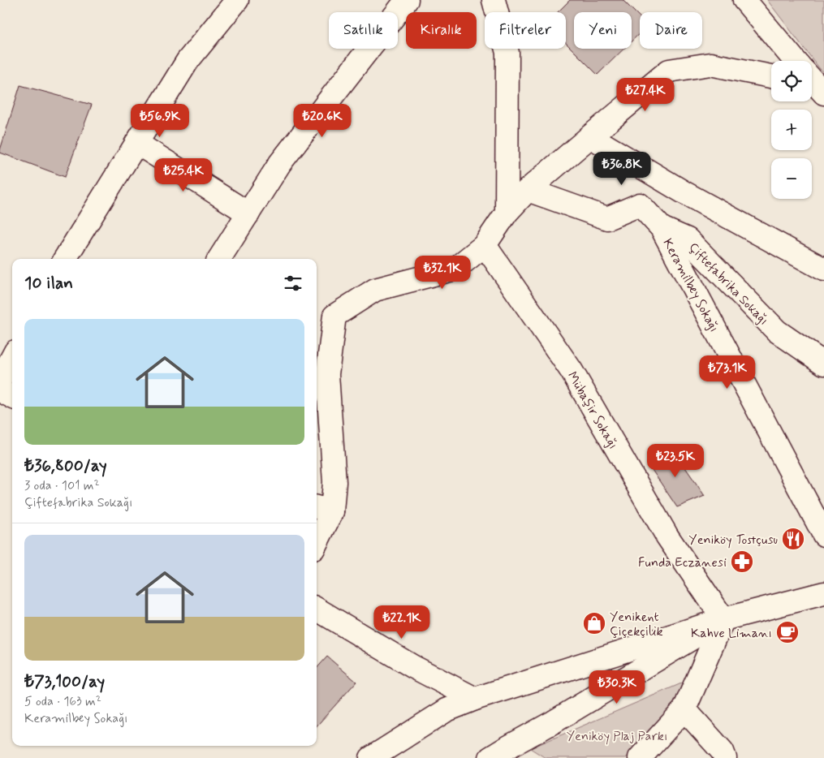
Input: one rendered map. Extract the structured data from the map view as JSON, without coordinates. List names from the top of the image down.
{
  "streets": {
    "street": ["Çiftefabrika Sokağı", "Keramilbey Sokağı", "Mübaşir Sokağı"]
  },
  "crossings": [
    ["Çiftefabrika Sokağı", "Keramilbey Sokağı"]
  ],
  "parks": ["Yeniköy Plaj Parkı"],
  "places": {
    "restaurant": ["Yeniköy Tostçusu"],
    "pharmacy": ["Funda Eczanesi"],
    "shop": ["Yenikent Çiçekçilik"],
    "cafe": ["Kahve Limanı"]
  },
  "page": {
    "chip": [
      "Satılık",
      "Kiralık",
      "Filtreler",
      "Yeni",
      "Daire"
    ],
    "map_buttons": ["+", "−"],
    "price": [
      "₺27.4K",
      "₺56.9K",
      "₺20.6K",
      "₺36.8K",
      "₺25.4K",
      "₺32.1K",
      "₺73.1K",
      "₺23.5K",
      "₺22.1K",
      "₺30.3K"
    ],
    "heading": "10 ilan",
    "list": [
      {
        "name": "₺36,800/ay",
        "note": "3 oda · 101 m² · Çiftefabrika Sokağı"
      },
      {
        "name": "₺73,100/ay",
        "note": "5 oda · 163 m² · Keramilbey Sokağı"
      }
    ]
  }
}
